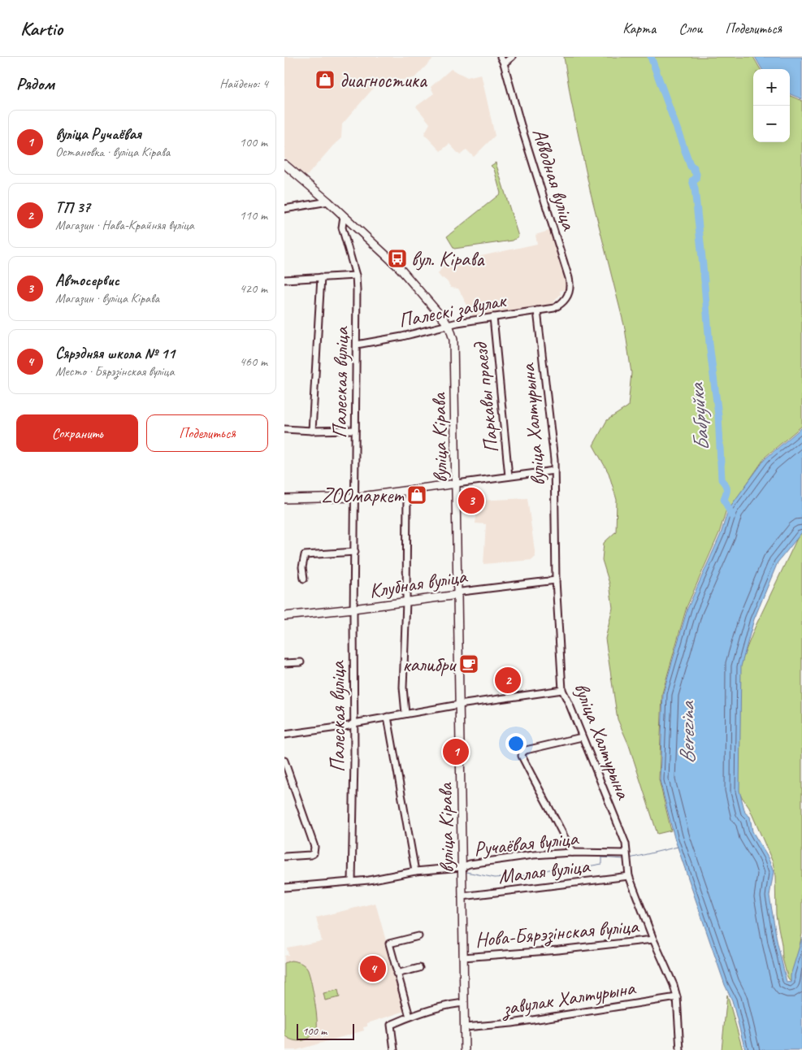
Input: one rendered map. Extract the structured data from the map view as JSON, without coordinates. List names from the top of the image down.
{
  "streets": {
    "main road": ["вуліца Кірава", "Клубная вуліца"],
    "street": [
      "Абводная вуліца",
      "Палескі завулак",
      "Палеская вуліца",
      "Паркавы праезд",
      "вуліца Халтурына",
      "Ручаёвая вуліца",
      "Малая вуліца",
      "Нова-Бярэзінская вуліца",
      "завулак Халтурына"
    ]
  },
  "crossings": [
    ["Абводная вуліца", "Палескі завулак"],
    ["Палескі завулак", "Палеская вуліца"],
    ["Палескі завулак", "Паркавы праезд"],
    ["Палескі завулак", "вуліца Халтурына"],
    ["Палескі завулак", "вуліца Кірава"],
    ["Палеская вуліца", "вуліца Кірава"],
    ["Палеская вуліца", "Клубная вуліца"],
    ["Палеская вуліца", "Ручаёвая вуліца"],
    ["вуліца Халтурына", "Клубная вуліца"],
    ["вуліца Халтурына", "Ручаёвая вуліца"],
    ["вуліца Халтурына", "Малая вуліца"],
    ["вуліца Халтурына", "Нова-Бярэзінская вуліца"],
    ["вуліца Халтурына", "завулак Халтурына"],
    ["вуліца Кірава", "Клубная вуліца"],
    ["вуліца Кірава", "Ручаёвая вуліца"],
    ["вуліца Кірава", "Малая вуліца"],
    ["вуліца Кірава", "Нова-Бярэзінская вуліца"],
    ["вуліца Кірава", "завулак Халтурына"]
  ],
  "water": ["Бабруйка", "Berezina"],
  "places": {
    "shop": ["диагностика", "ZOOмаркет"],
    "bus stop": ["вул. Кірава"],
    "cafe": ["калибри"]
  },
  "scale_bar": "100 m",
  "page": {
    "header": "Kartio",
    "nav": ["Карта", "Слои", "Поделиться"],
    "heading": ["Рядом", "Найдено: 4"],
    "map_buttons": ["+", "−"],
    "list": [
      {
        "mark": "1",
        "name": "вуліца Ручаёвая",
        "note": "Остановка · вуліца Кірава",
        "value": "100 m"
      },
      {
        "mark": "2",
        "name": "ТП 37",
        "note": "Магазин · Нава-Крайняя вуліца",
        "value": "110 m"
      },
      {
        "mark": "3",
        "name": "Автосервис",
        "note": "Магазин · вуліца Кірава",
        "value": "420 m"
      },
      {
        "mark": "4",
        "name": "Сярэдняя школа № 11",
        "note": "Место · Бярэзінская вуліца",
        "value": "460 m"
      }
    ],
    "buttons": ["Сохранить", "Поделиться"],
    "pins": [
      "3",
      "2",
      "1",
      "4"
    ],
    "scale": "100 m"
  }
}
